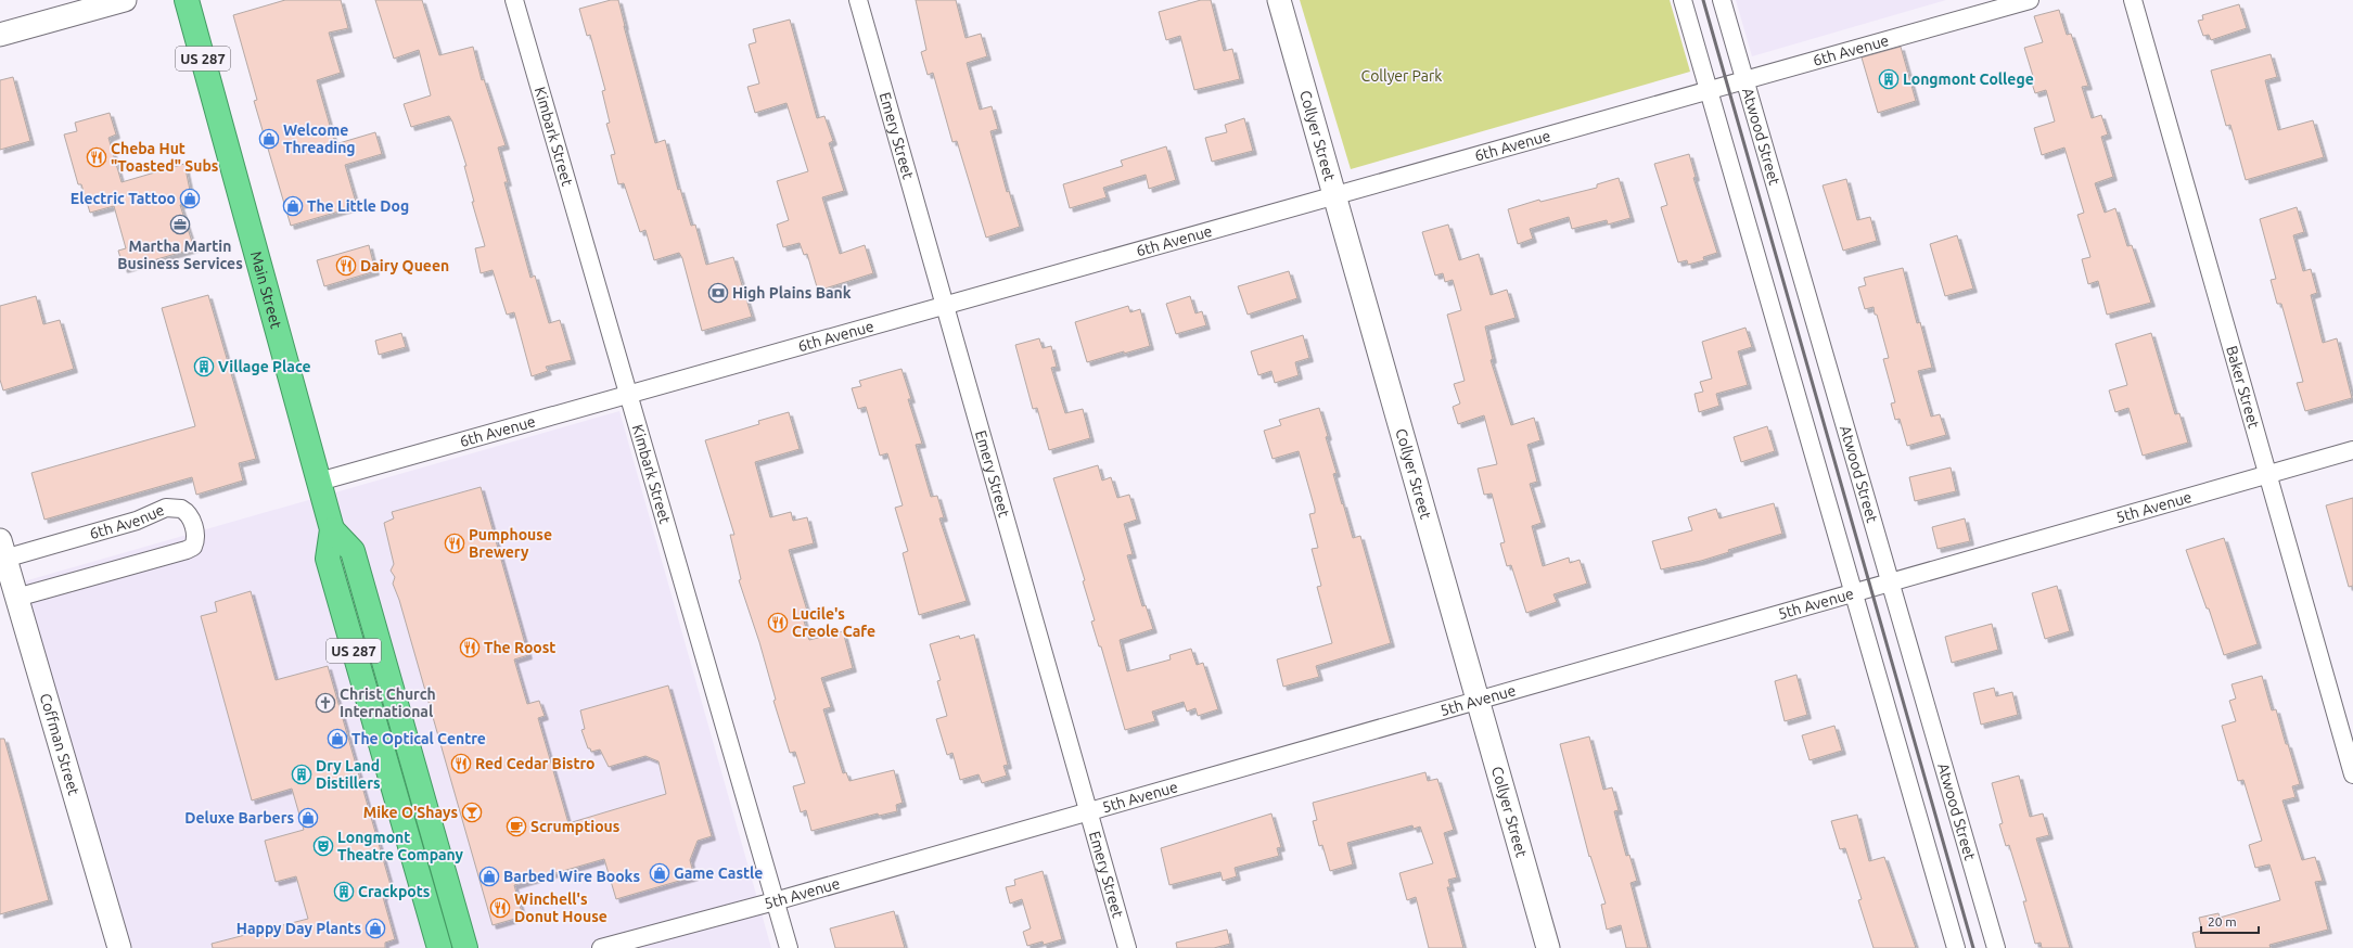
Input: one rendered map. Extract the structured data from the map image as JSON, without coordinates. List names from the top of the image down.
{
  "streets": {
    "highway": ["US 287", "Main Street"],
    "street": [
      "6th Avenue",
      "Emery Street",
      "Collyer Street",
      "Kimbark Street",
      "Atwood Street",
      "Baker Street",
      "5th Avenue",
      "Coffman Street"
    ]
  },
  "crossings": [
    ["6th Avenue", "Emery Street"],
    ["6th Avenue", "Collyer Street"],
    ["6th Avenue", "Kimbark Street"],
    ["6th Avenue", "Atwood Street"],
    ["6th Avenue", "Main Street"],
    ["6th Avenue", "Coffman Street"],
    ["Emery Street", "5th Avenue"],
    ["Collyer Street", "5th Avenue"],
    ["Kimbark Street", "5th Avenue"],
    ["Atwood Street", "5th Avenue"],
    ["Baker Street", "5th Avenue"]
  ],
  "parks": ["Collyer Park"],
  "places": {
    "building": [
      "Longmont College",
      "Village Place",
      "Dry Land Distillers",
      "Crackpots"
    ],
    "shop": [
      "Welcome Threading",
      "Electric Tattoo",
      "The Little Dog",
      "The Optical Centre",
      "Deluxe Barbers",
      "Game Castle",
      "Barbed Wire Books",
      "Happy Day Plants"
    ],
    "restaurant": [
      "Cheba Hut \"Toasted\" Subs",
      "Dairy Queen",
      "Pumphouse Brewery",
      "Lucile's Creole Cafe",
      "The Roost",
      "Red Cedar Bistro",
      "Winchell's Donut House"
    ],
    "office": ["Martha Martin Business Services"],
    "bank": ["High Plains Bank"],
    "church": ["Christ Church International"],
    "bar": ["Mike O'Shays"],
    "cafe": ["Scrumptious"],
    "theatre": ["Longmont Theatre Company"]
  },
  "scale_bar": "20 m"
}
